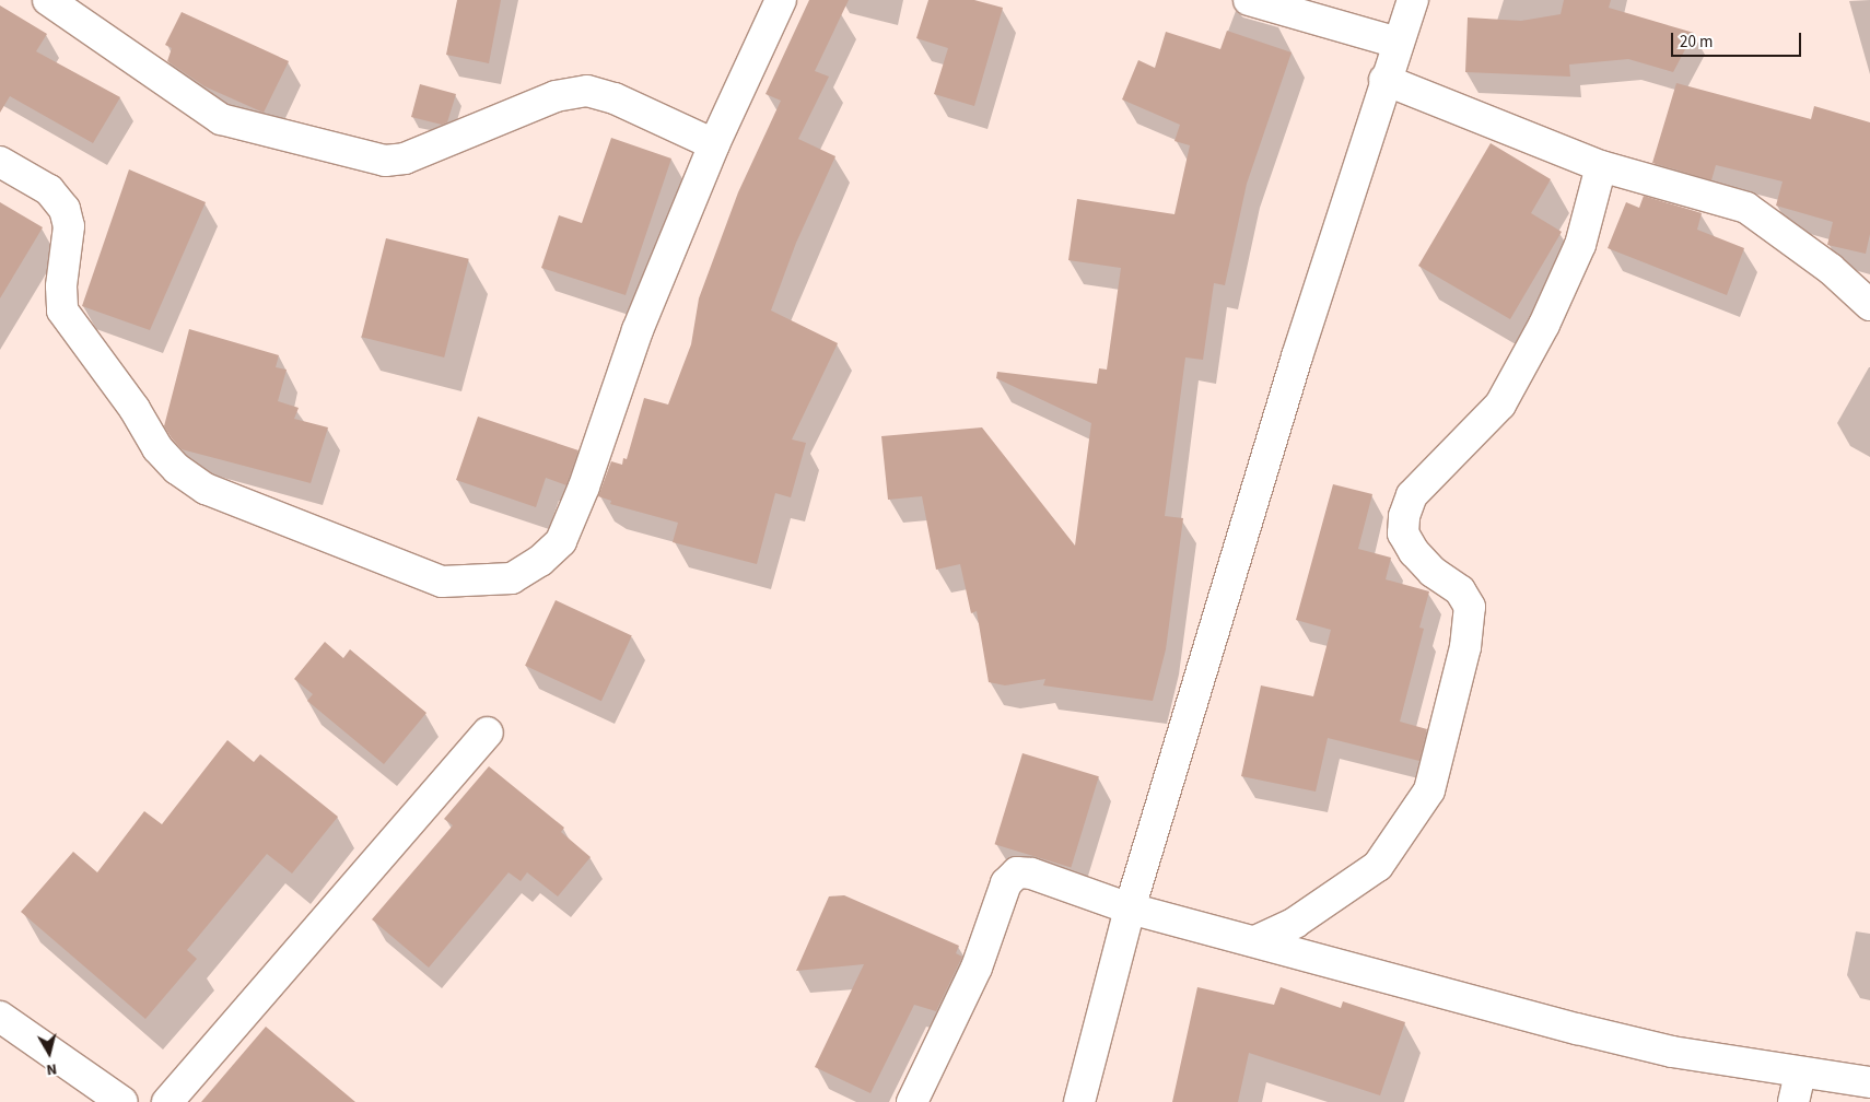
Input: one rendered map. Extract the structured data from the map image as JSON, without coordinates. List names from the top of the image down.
{
  "scale_bar": "20 m",
  "north": "bottom"
}
